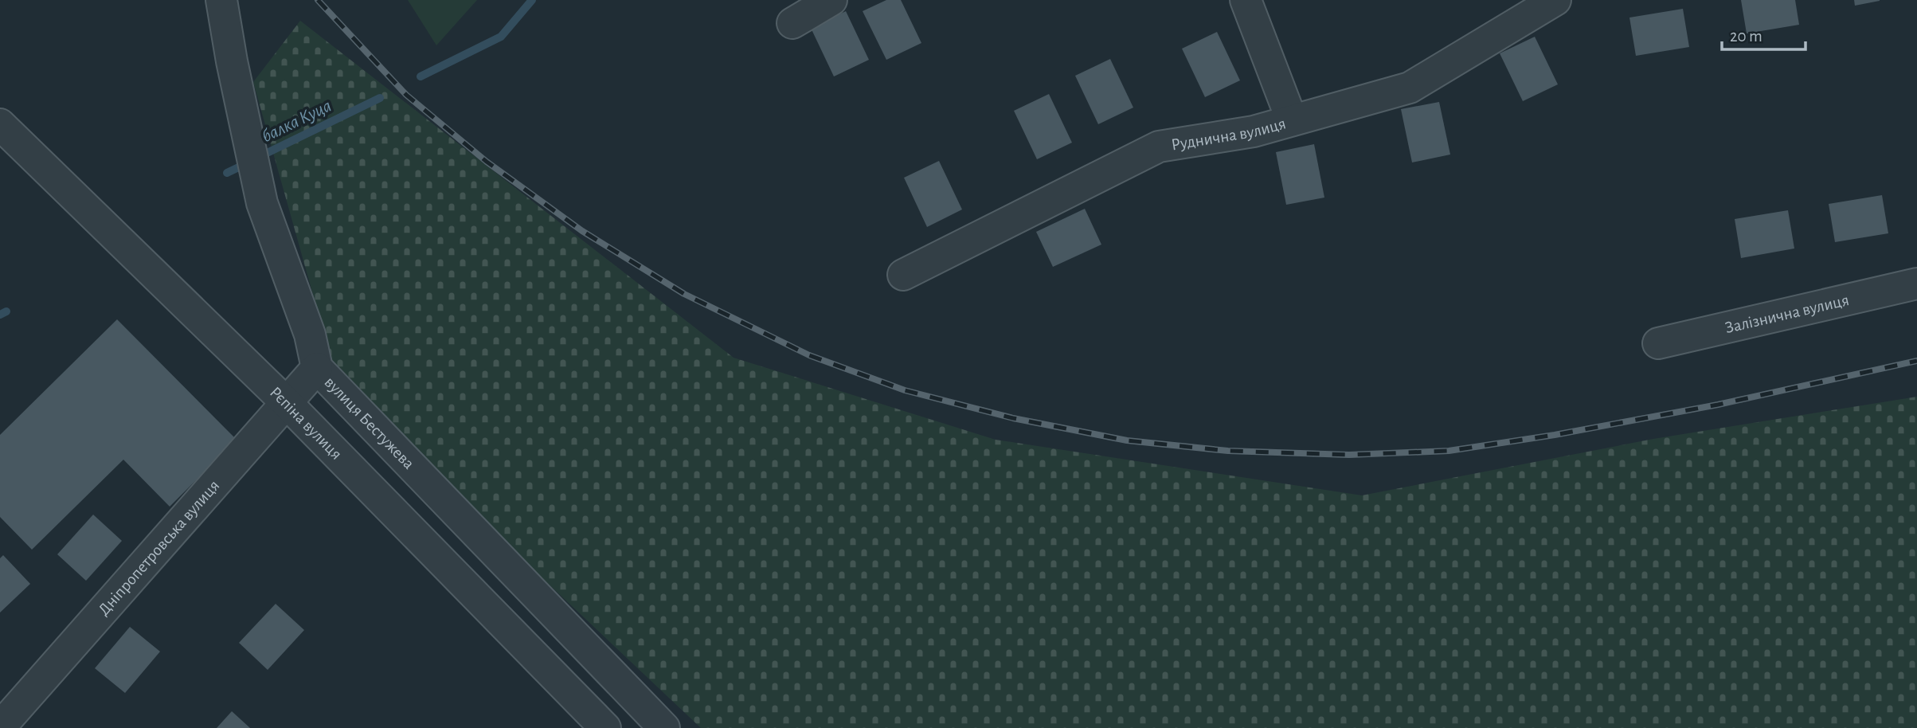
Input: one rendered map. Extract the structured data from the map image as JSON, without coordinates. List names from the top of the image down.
{
  "streets": {
    "street": [
      "Руднична вулиця",
      "Залізнична вулиця",
      "Рєпіна вулиця",
      "вулиця Бестужева",
      "Дніпропетровська вулиця"
    ]
  },
  "crossings": [
    ["Рєпіна вулиця", "Дніпропетровська вулиця"],
    ["вулиця Бестужева", "Дніпропетровська вулиця"]
  ],
  "water": ["балка Куца"],
  "scale_bar": "20 m"
}
